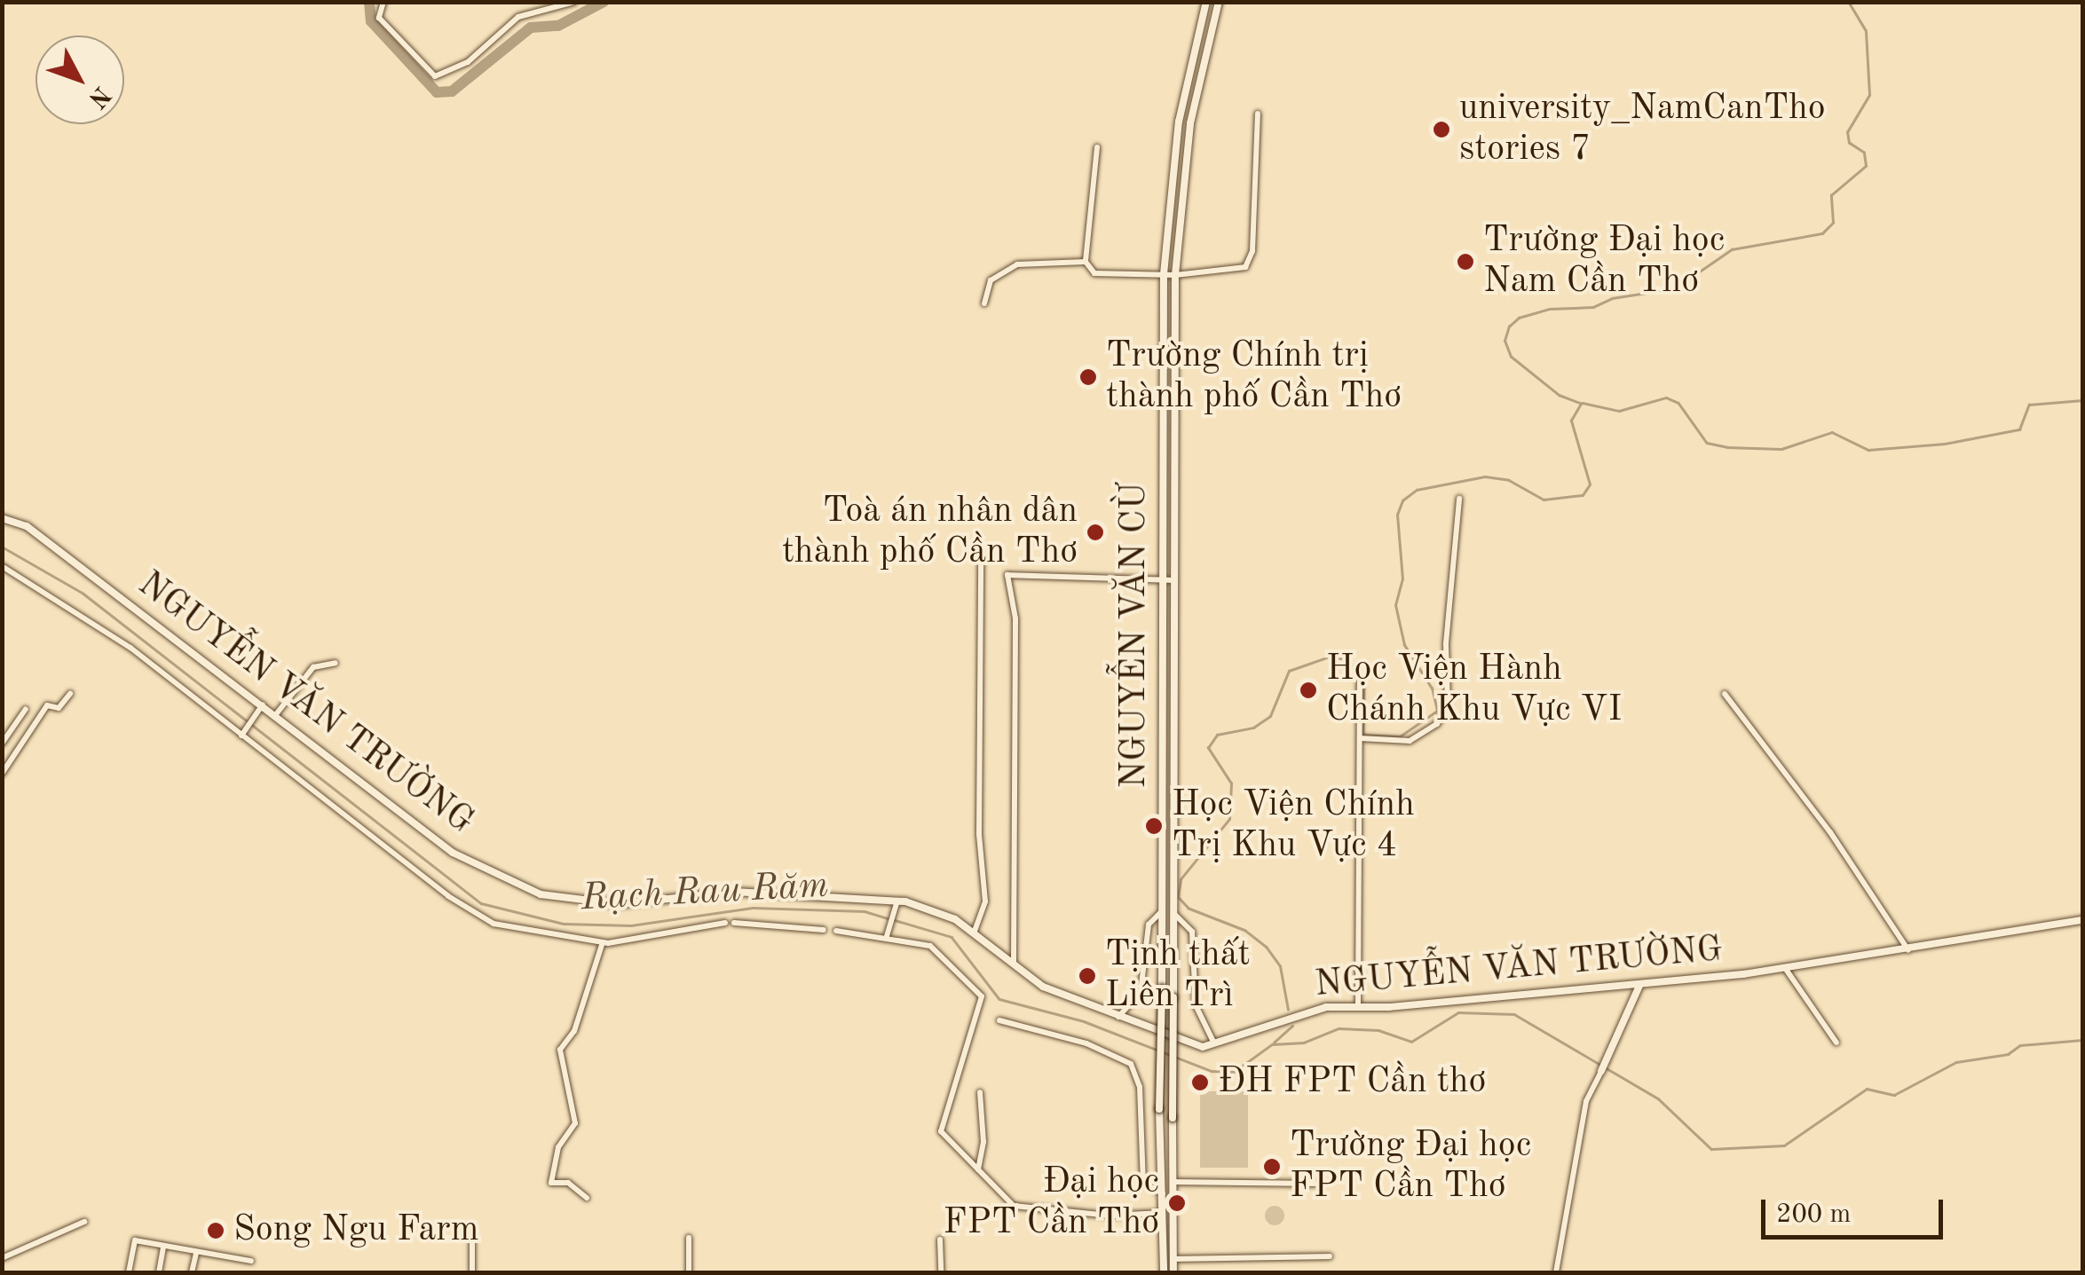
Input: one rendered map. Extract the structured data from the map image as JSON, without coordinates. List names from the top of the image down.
{
  "streets": {
    "main road": ["NGUYỄN VĂN CỪ", "NGUYỄN VĂN TRƯỜNG"]
  },
  "water": ["Rạch Rau Răm"],
  "places": [
    "university_NamCanTho stories 7",
    "Trường Đại học Nam Cần Thơ",
    "Trường Chính trị thành phố Cần Thơ",
    "Toà án nhân dân thành phố Cần Thơ",
    "Học Viện Hành Chánh Khu Vực VI",
    "Học Viện Chính Trị Khu Vực 4",
    "Tịnh thất Liên Trì",
    "ĐH FPT Cần thơ",
    "Trường Đại học FPT Cần Thơ",
    "Đại học FPT Cần Thơ",
    "Song Ngu Farm"
  ],
  "scale_bar": "200 m",
  "north": "bottom right"
}
